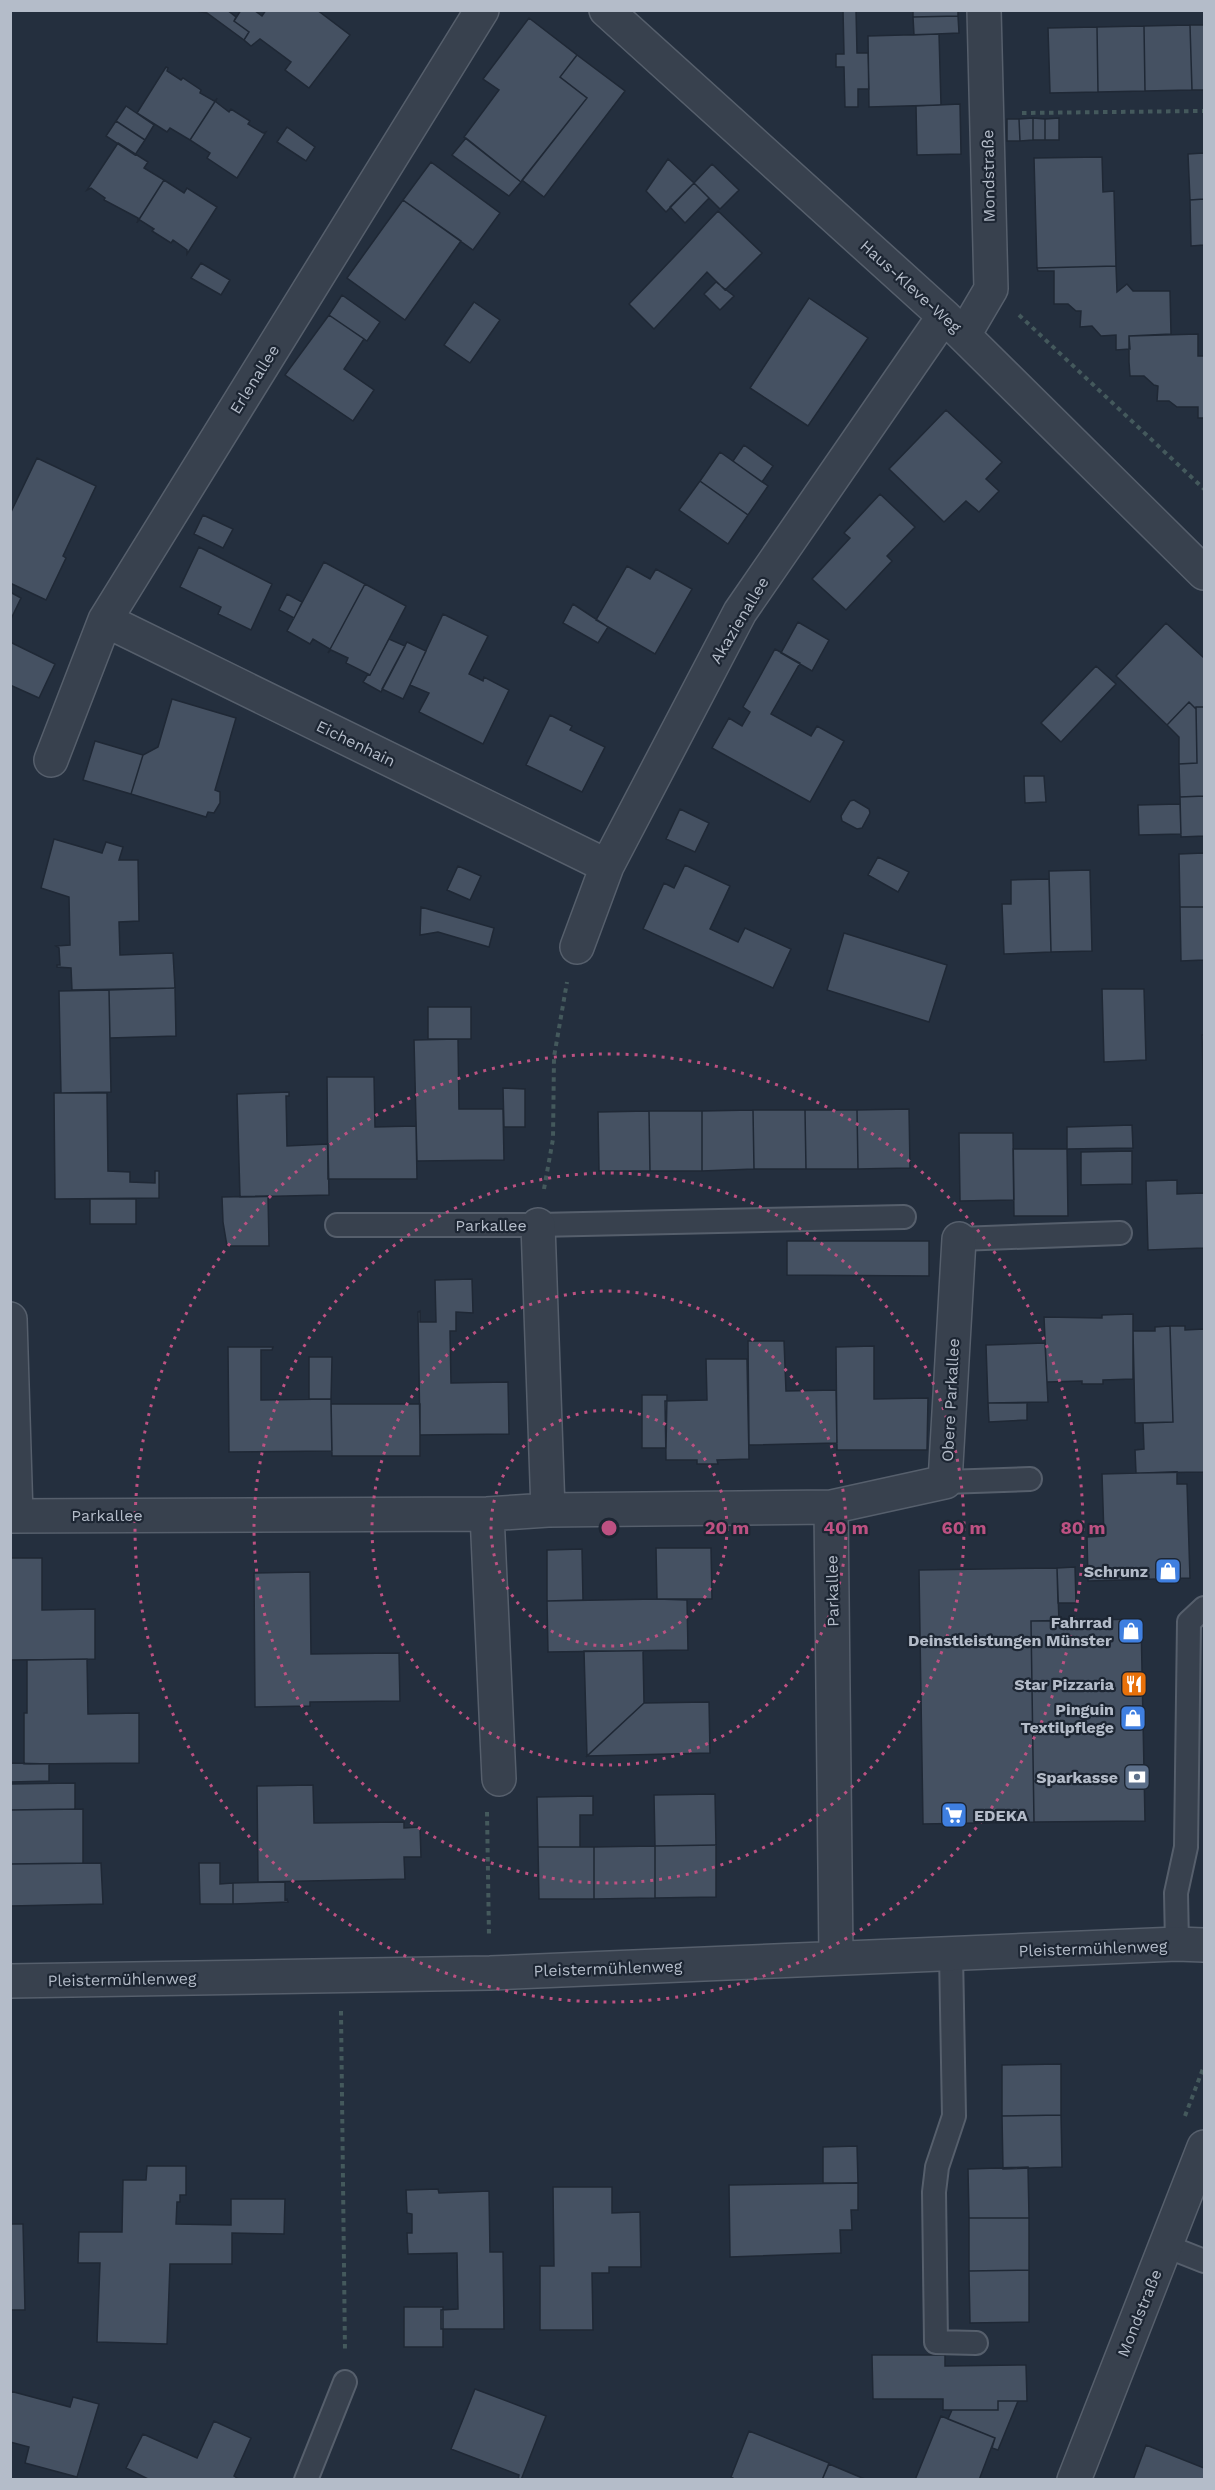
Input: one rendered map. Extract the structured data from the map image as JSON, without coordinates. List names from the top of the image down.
{
  "streets": {
    "street": [
      "Mondstraße",
      "Haus-Kleve-Weg",
      "Erlenallee",
      "Akazienallee",
      "Eichenhain",
      "Parkallee",
      "Obere Parkallee",
      "Pleistermühlenweg"
    ]
  },
  "crossings": [
    ["Haus-Kleve-Weg", "Akazienallee"],
    ["Erlenallee", "Eichenhain"],
    ["Akazienallee", "Eichenhain"],
    ["Parkallee", "Obere Parkallee"],
    ["Parkallee", "Pleistermühlenweg"]
  ],
  "places": {
    "shop": ["Schrunz", "Fahrrad Deinstleistungen Münster", "Pinguin Textilpflege"],
    "restaurant": ["Star Pizzaria"],
    "bank": ["Sparkasse"],
    "supermarket": ["EDEKA"]
  },
  "rings": [
    "20 m",
    "40 m",
    "60 m",
    "80 m"
  ]
}
